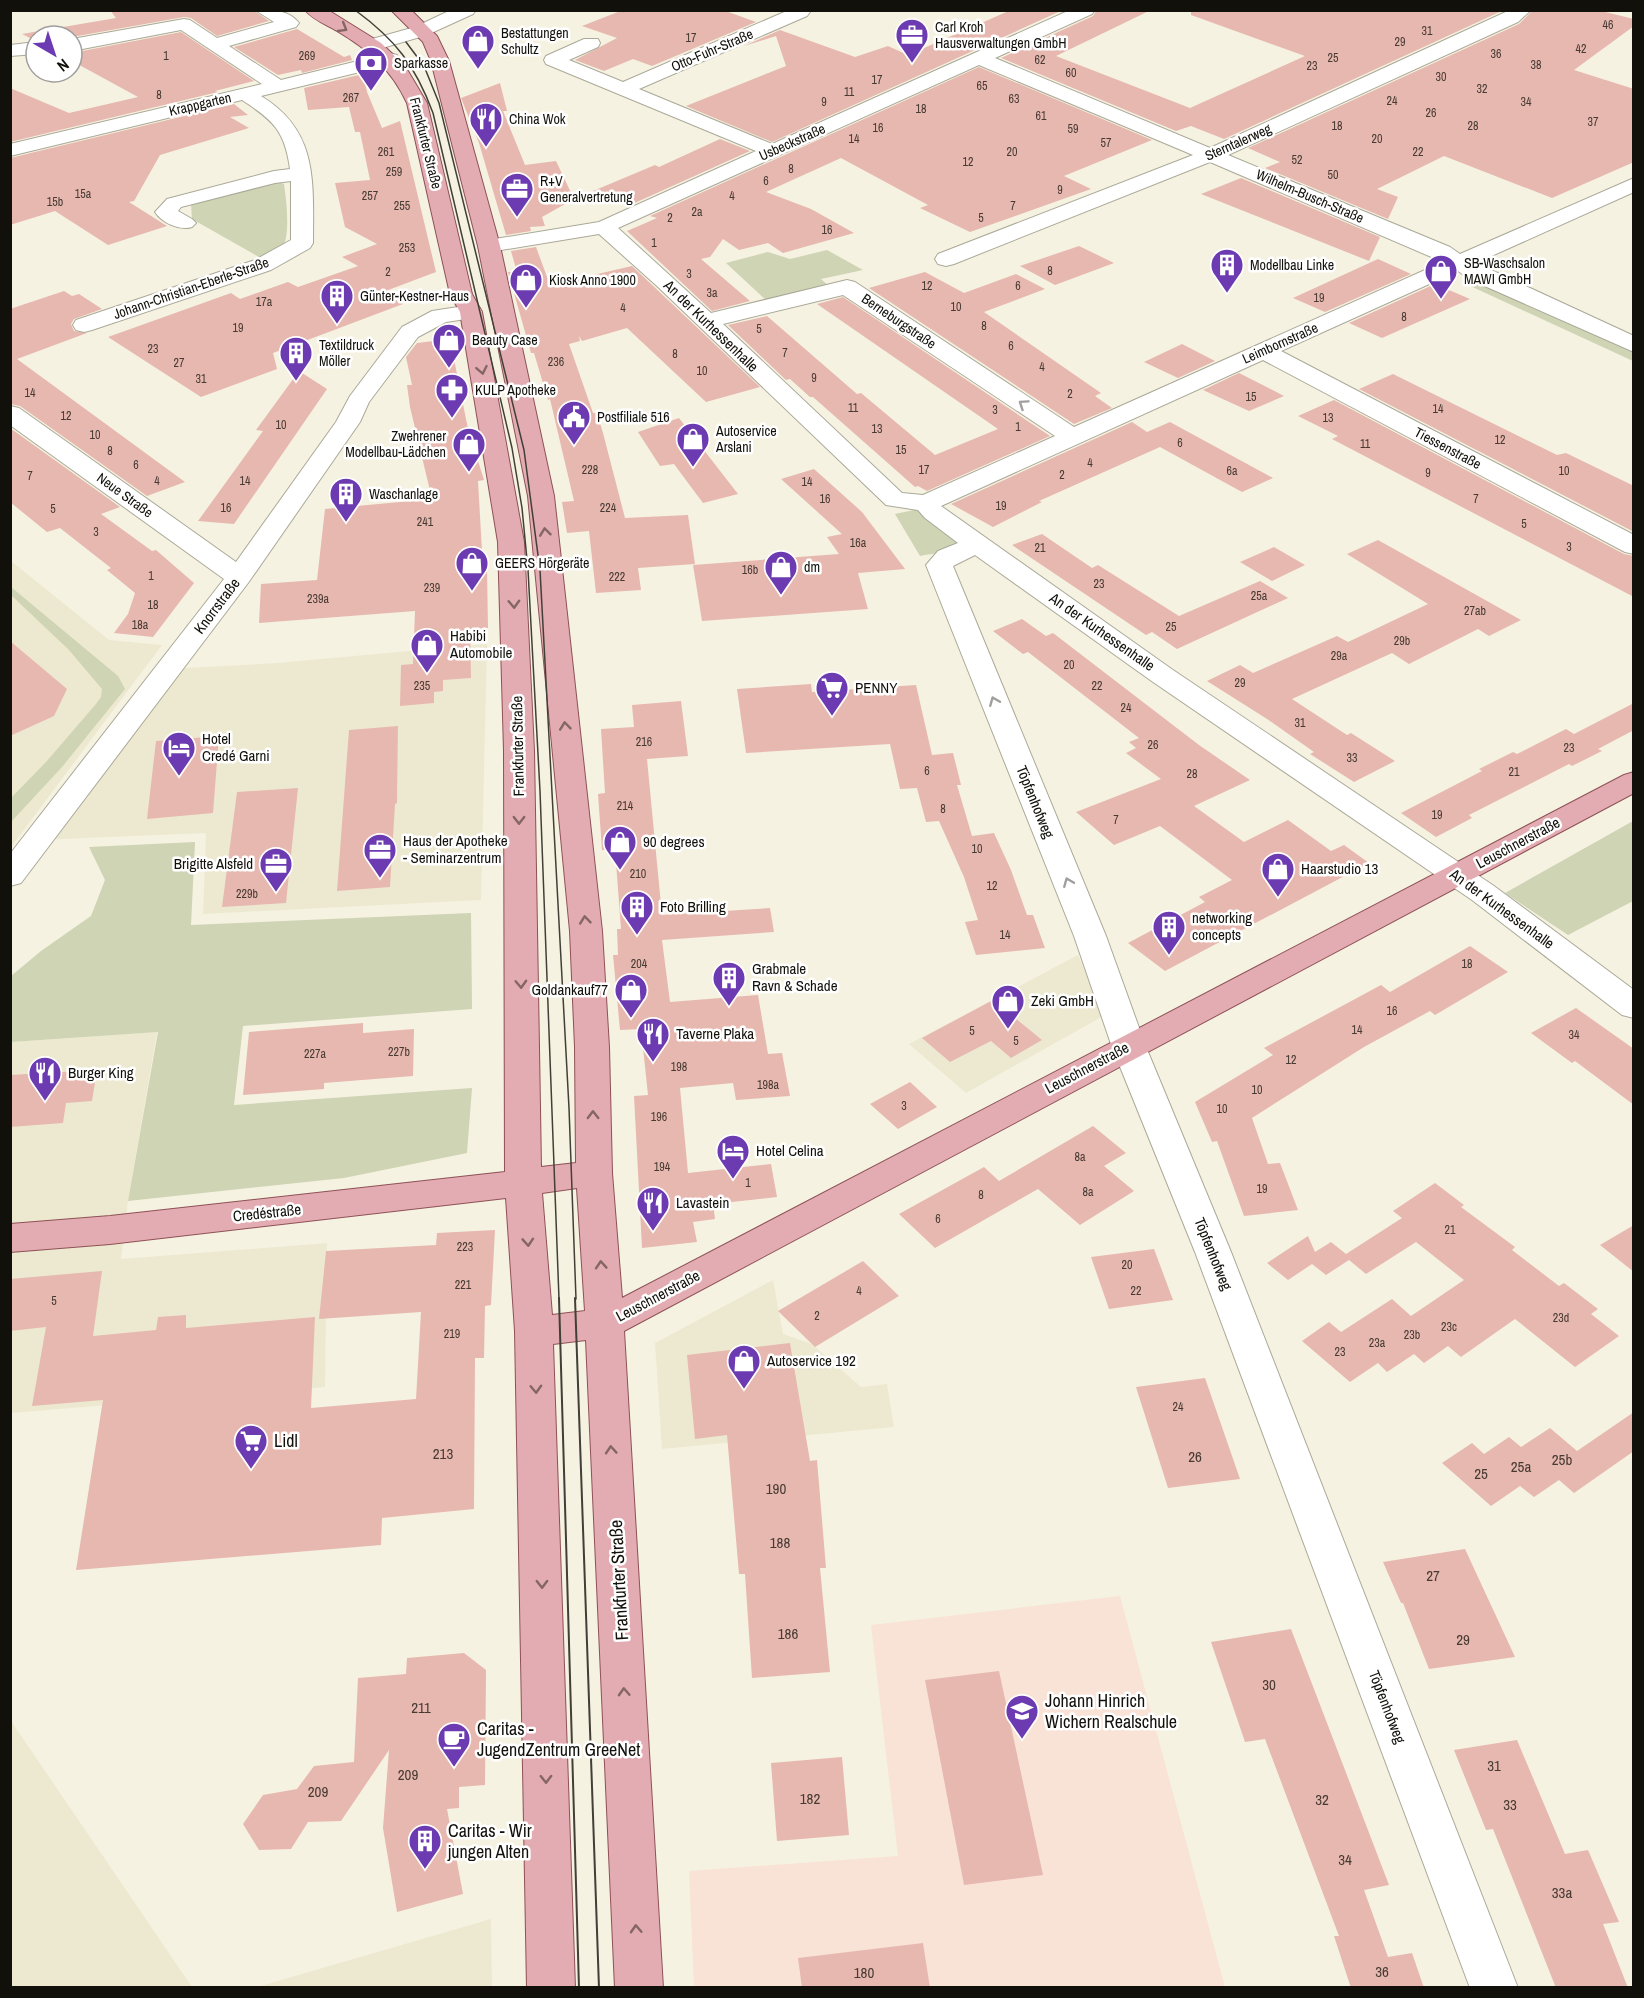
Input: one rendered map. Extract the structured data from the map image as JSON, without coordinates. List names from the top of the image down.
{
  "streets": {
    "main road": ["Frankfurter Straße", "Leuschnerstraße", "Credéstraße"],
    "street": [
      "Otto-Fuhr-Straße",
      "Krappgarten",
      "Usbeckstraße",
      "Sterntalerweg",
      "Wilhelm-Busch-Straße",
      "Johann-Christian-Eberle-Straße",
      "Berneburgstraße",
      "An der Kurhessenhalle",
      "Leimbornstraße",
      "Tiessenstraße",
      "Neue Straße",
      "Knorrstraße",
      "Töpfenhofweg"
    ]
  },
  "crossings": [
    ["Krappgarten", "Frankfurter Straße"],
    ["Krappgarten", "Johann-Christian-Eberle-Straße"],
    ["Usbeckstraße", "Frankfurter Straße"],
    ["Usbeckstraße", "Wilhelm-Busch-Straße"],
    ["Usbeckstraße", "An der Kurhessenhalle"],
    ["Sterntalerweg", "Wilhelm-Busch-Straße"],
    ["Frankfurter Straße", "Knorrstraße"],
    ["Frankfurter Straße", "Leuschnerstraße"],
    ["Frankfurter Straße", "Credéstraße"],
    ["Wilhelm-Busch-Straße", "Leimbornstraße"],
    ["Berneburgstraße", "An der Kurhessenhalle"],
    ["Berneburgstraße", "Leimbornstraße"],
    ["An der Kurhessenhalle", "Leimbornstraße"],
    ["An der Kurhessenhalle", "Töpfenhofweg"],
    ["An der Kurhessenhalle", "Leuschnerstraße"],
    ["Leimbornstraße", "Tiessenstraße"],
    ["Neue Straße", "Knorrstraße"],
    ["Töpfenhofweg", "Leuschnerstraße"]
  ],
  "places": {
    "office": [
      "Carl Kroh Hausverwaltungen GmbH",
      "R+V Generalvertretung",
      "Haus der Apotheke - Seminarzentrum",
      "Brigitte Alsfeld"
    ],
    "shop": [
      "Bestattungen Schultz",
      "SB-Waschsalon MAWI GmbH",
      "Kiosk Anno 1900",
      "Beauty Case",
      "Autoservice Arslani",
      "Zwehrener Modellbau-Lädchen",
      "GEERS Hörgeräte",
      "dm",
      "Habibi Automobile",
      "90 degrees",
      "Haarstudio 13",
      "Goldankauf77",
      "Zeki GmbH",
      "Autoservice 192"
    ],
    "bank": ["Sparkasse"],
    "restaurant": [
      "China Wok",
      "Taverne Plaka",
      "Burger King",
      "Lavastein"
    ],
    "building": [
      "Modellbau Linke",
      "Günter-Kestner-Haus",
      "Textildruck Möller",
      "Waschanlage",
      "Foto Brilling",
      "networking concepts",
      "Grabmale Ravn & Schade",
      "Caritas - Wir jungen Alten"
    ],
    "pharmacy": ["KULP Apotheke"],
    "public building": ["Postfiliale 516"],
    "supermarket": ["PENNY", "Lidl"],
    "hotel": ["Hotel Credé Garni", "Hotel Celina"],
    "school or university": ["Johann Hinrich Wichern Realschule"],
    "cafe": ["Caritas - JugendZentrum GreeNet"]
  },
  "house_numbers": [
    "46",
    "31",
    "17",
    "29",
    "42",
    "36",
    "1",
    "269",
    "25",
    "62",
    "38",
    "23",
    "60",
    "30",
    "17",
    "65",
    "32",
    "11",
    "8",
    "267",
    "63",
    "24",
    "9",
    "34",
    "18",
    "26",
    "61",
    "37",
    "18",
    "28",
    "16",
    "59",
    "14",
    "20",
    "57",
    "261",
    "20",
    "22",
    "52",
    "12",
    "8",
    "259",
    "50",
    "6",
    "9",
    "15a",
    "257",
    "4",
    "15b",
    "255",
    "7",
    "2a",
    "2",
    "5",
    "16",
    "1",
    "253",
    "8",
    "2",
    "3",
    "12",
    "6",
    "3a",
    "19",
    "17a",
    "10",
    "4",
    "8",
    "8",
    "19",
    "5",
    "6",
    "23",
    "7",
    "8",
    "236",
    "27",
    "4",
    "10",
    "9",
    "31",
    "14",
    "2",
    "15",
    "11",
    "14",
    "3",
    "12",
    "13",
    "10",
    "1",
    "13",
    "10",
    "12",
    "6",
    "11",
    "15",
    "8",
    "4",
    "6",
    "228",
    "17",
    "6a",
    "10",
    "9",
    "2",
    "7",
    "4",
    "14",
    "14",
    "16",
    "7",
    "19",
    "16",
    "224",
    "5",
    "241",
    "5",
    "3",
    "16a",
    "3",
    "21",
    "16b",
    "1",
    "222",
    "23",
    "239",
    "25a",
    "239a",
    "18",
    "27ab",
    "18a",
    "25",
    "29b",
    "29a",
    "20",
    "29",
    "235",
    "22",
    "24",
    "31",
    "216",
    "26",
    "23",
    "33",
    "6",
    "21",
    "28",
    "214",
    "8",
    "19",
    "7",
    "10",
    "210",
    "12",
    "229b",
    "14",
    "204",
    "18",
    "16",
    "14",
    "5",
    "34",
    "5",
    "227b",
    "227a",
    "12",
    "198",
    "198a",
    "10",
    "3",
    "10",
    "196",
    "8a",
    "194",
    "1",
    "19",
    "8a",
    "8",
    "6",
    "21",
    "223",
    "20",
    "221",
    "4",
    "22",
    "5",
    "2",
    "23d",
    "23c",
    "219",
    "23b",
    "23a",
    "23",
    "24",
    "213",
    "26",
    "25b",
    "25a",
    "25",
    "190",
    "188",
    "27",
    "186",
    "29",
    "30",
    "211",
    "31",
    "209",
    "209",
    "182",
    "32",
    "33",
    "34",
    "33a",
    "36",
    "180"
  ],
  "north": "bottom right"
}
